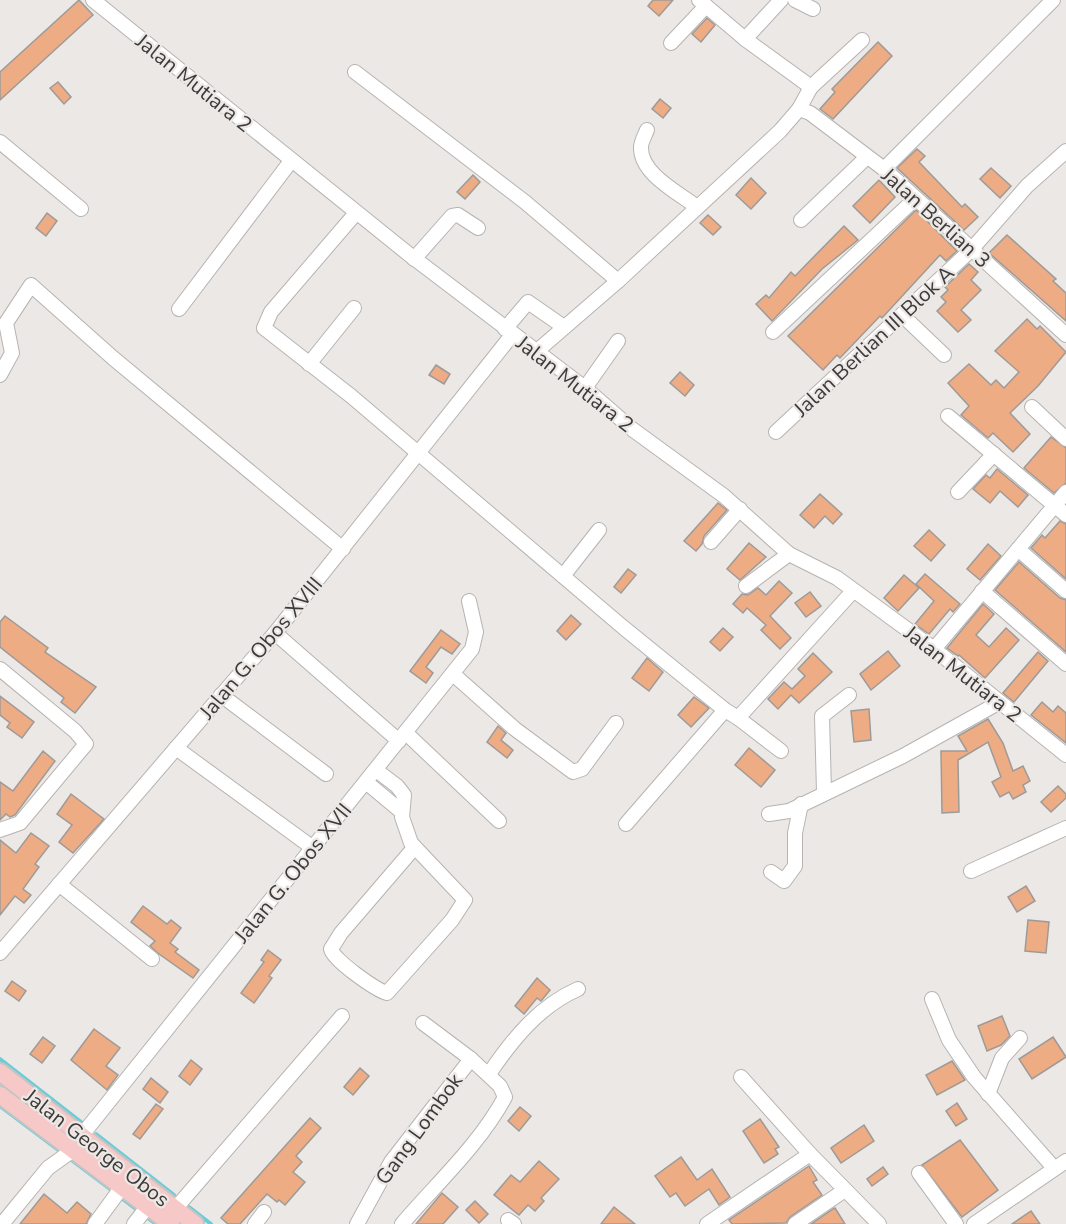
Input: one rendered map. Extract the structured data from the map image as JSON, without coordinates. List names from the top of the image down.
{
  "streets": {
    "main road": ["Jalan George Obos"],
    "street": [
      "Jalan Mutiara 2",
      "Jalan Berlian 3",
      "Jalan Berlian III Blok A",
      "Jalan G. Obos XVIII",
      "Jalan G. Obos XVII",
      "Gang Lombok"
    ]
  },
  "crossings": [
    ["Jalan Mutiara 2", "Jalan G. Obos XVIII"],
    ["Jalan Berlian 3", "Jalan Berlian III Blok A"],
    ["Jalan G. Obos XVII", "Jalan George Obos"]
  ]
}
